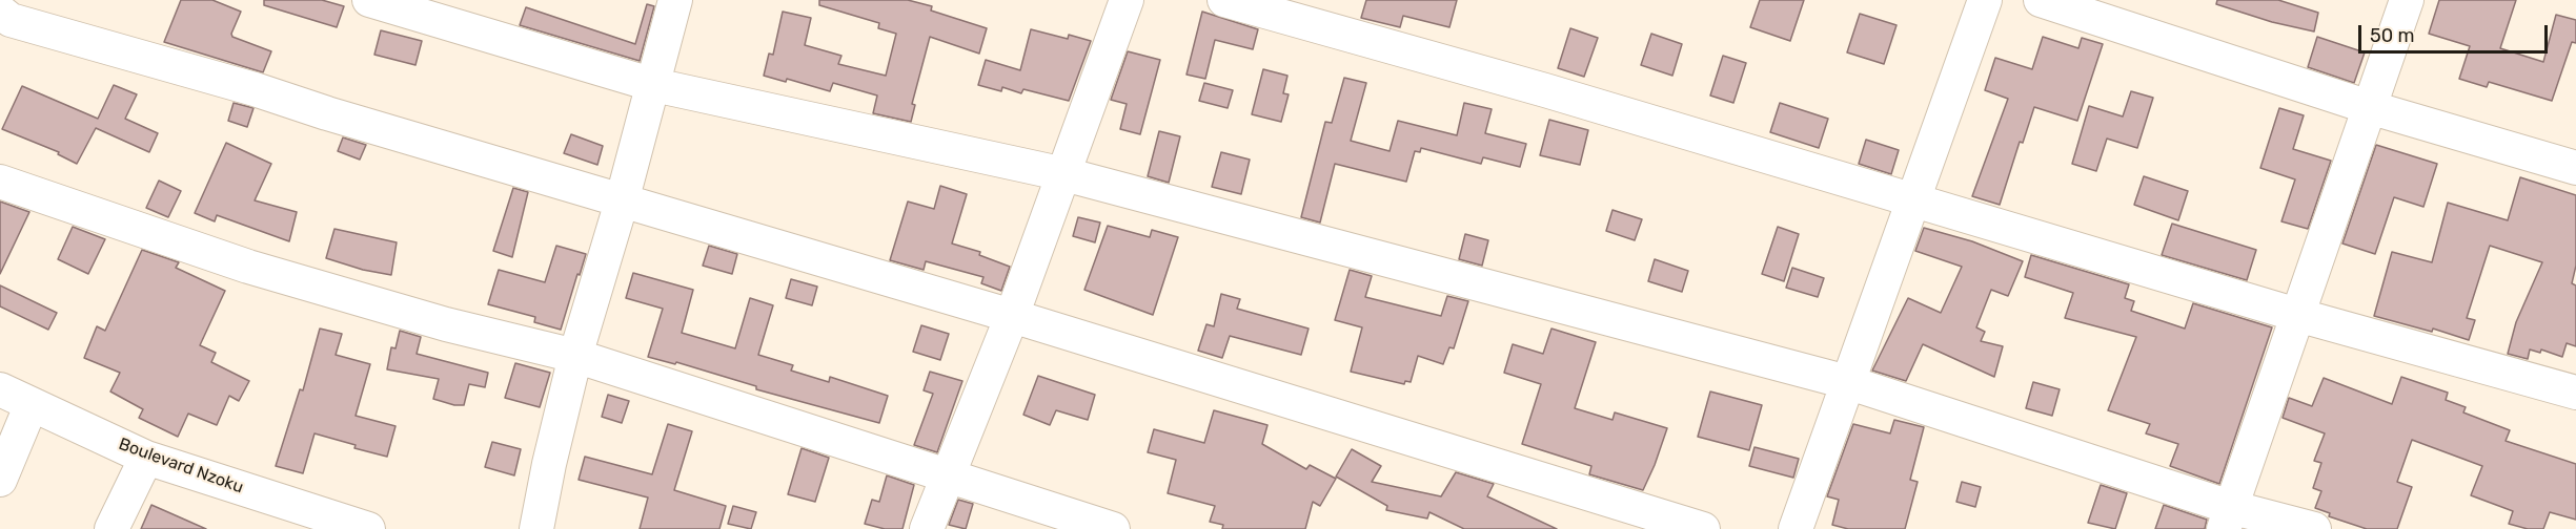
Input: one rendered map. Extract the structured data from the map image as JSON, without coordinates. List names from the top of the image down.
{
  "streets": {
    "street": ["Boulevard Nzoku"]
  },
  "scale_bar": "50 m"
}
